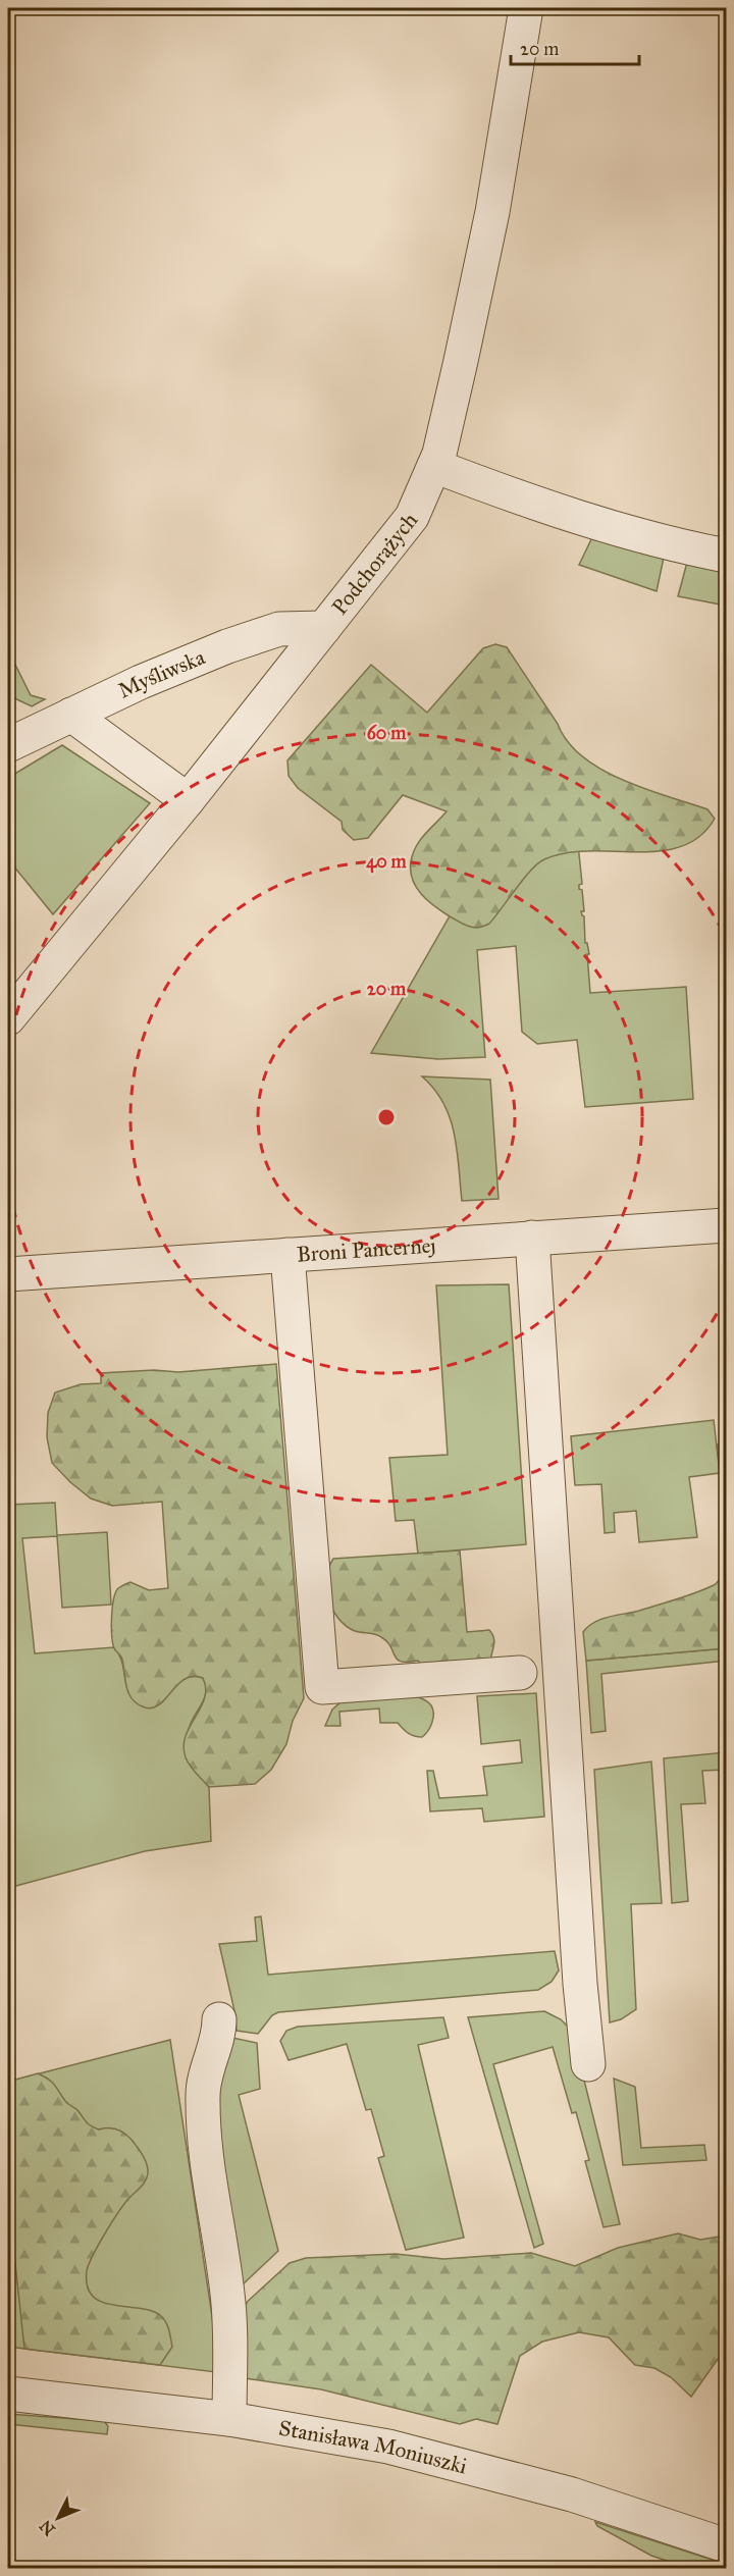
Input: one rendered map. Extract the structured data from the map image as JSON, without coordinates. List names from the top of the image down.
{
  "streets": {
    "street": [
      "Podchorążych",
      "Myśliwska",
      "Broni Pancernej",
      "Stanisława Moniuszki"
    ]
  },
  "crossings": [
    ["Podchorążych", "Myśliwska"]
  ],
  "scale_bar": "20 m",
  "north": "bottom left",
  "rings": ["60 m", "40 m", "20 m"]
}
